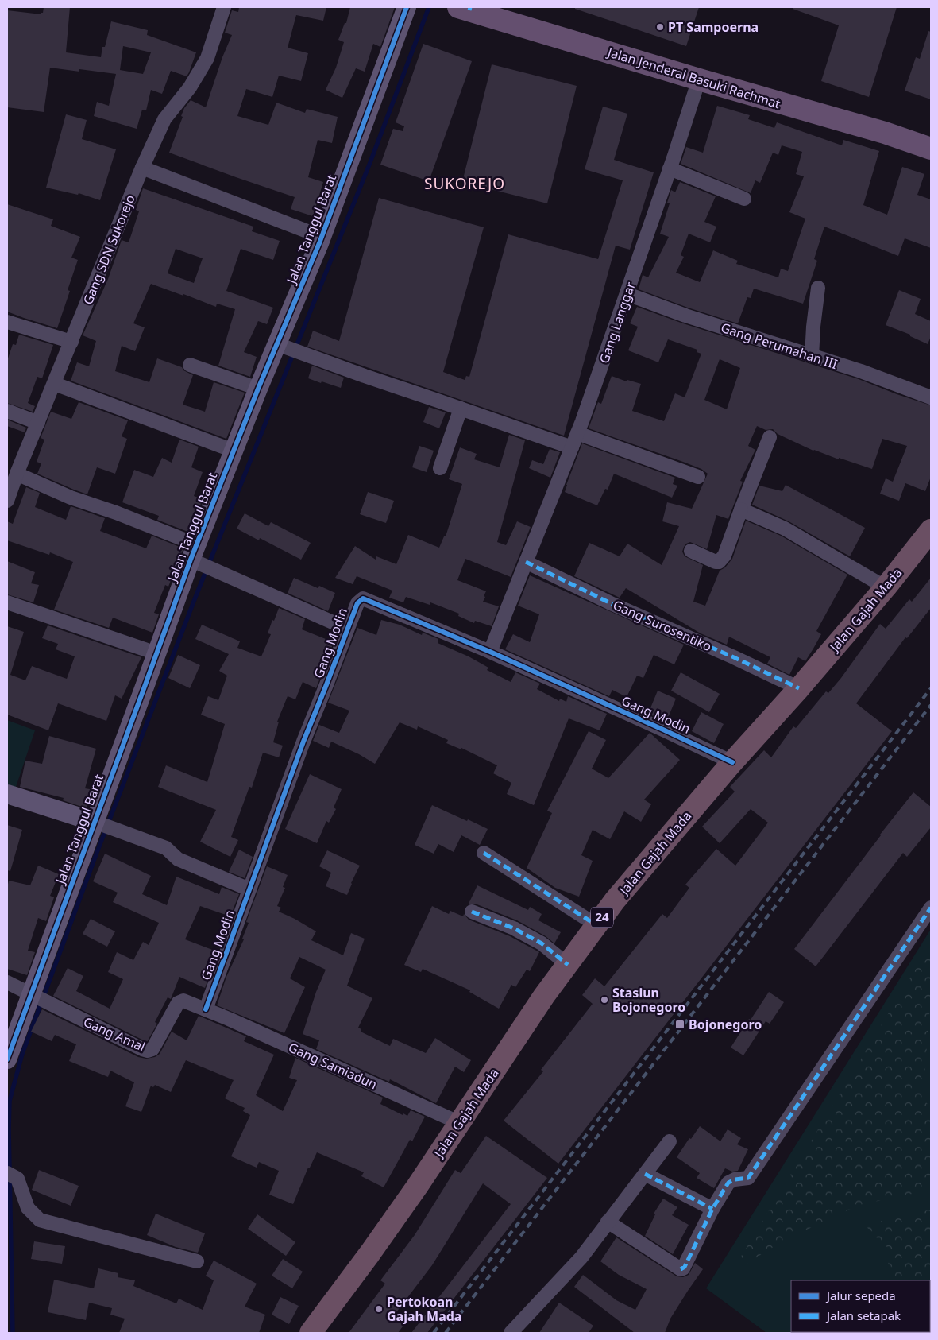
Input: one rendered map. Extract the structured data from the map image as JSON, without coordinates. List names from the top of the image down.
{
  "streets": {
    "highway": ["Jalan Gajah Mada", "24"],
    "main road": ["Jalan Jenderal Basuki Rachmat"],
    "street": [
      "Jalan Tanggul Barat",
      "Gang SDN Sukorejo",
      "Gang Langgar",
      "Gang Perumahan III",
      "Gang Surosentiko",
      "Gang Modin",
      "Gang Amal",
      "Gang Samiadun"
    ]
  },
  "crossings": [
    ["Jalan Jenderal Basuki Rachmat", "Gang Langgar"],
    ["Jalan Tanggul Barat", "Gang Amal"],
    ["Gang Langgar", "Gang Perumahan III"],
    ["Gang Langgar", "Gang Surosentiko"],
    ["Gang Langgar", "Gang Modin"],
    ["Jalan Gajah Mada", "Gang Surosentiko"],
    ["Jalan Gajah Mada", "Gang Modin"],
    ["Jalan Gajah Mada", "Gang Samiadun"],
    ["Gang Modin", "Gang Amal"],
    ["Gang Modin", "Gang Samiadun"],
    ["Gang Amal", "Gang Samiadun"]
  ],
  "districts": ["SUKOREJO"],
  "places": {
    "other": ["PT Sampoerna", "Stasiun Bojonegoro", "Pertokoan Gajah Mada"],
    "transit": ["Bojonegoro"]
  },
  "legend": ["Jalur sepeda", "Jalan setapak"]
}
